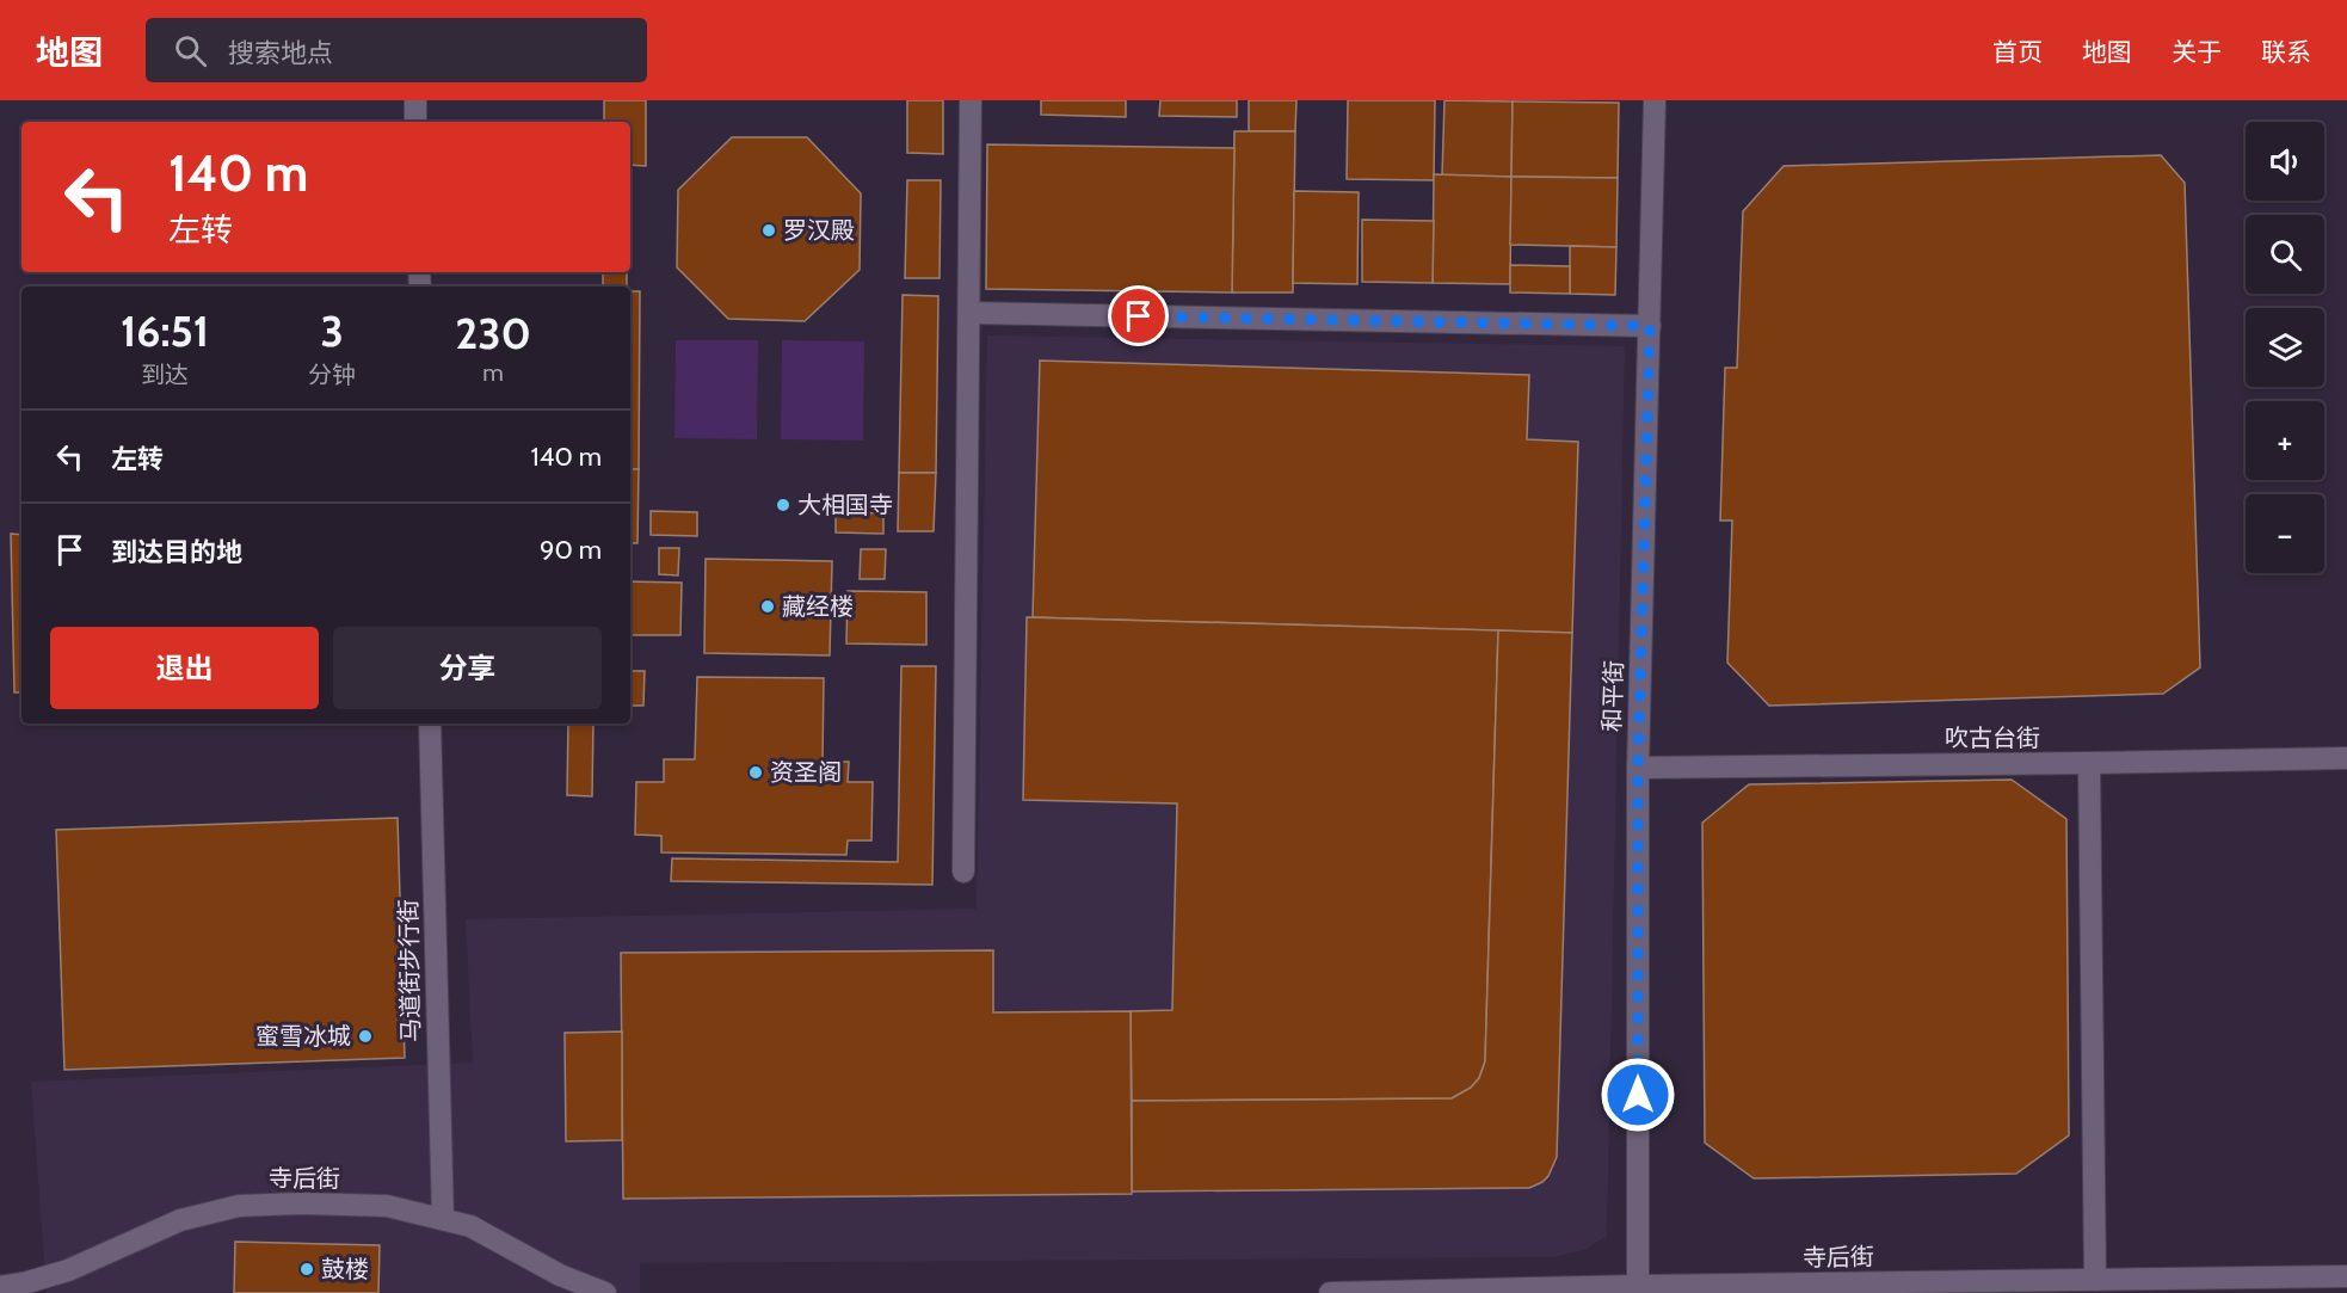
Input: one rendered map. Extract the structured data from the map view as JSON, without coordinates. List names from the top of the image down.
{
  "streets": {
    "street": [
      "和平街",
      "吹古台街",
      "马道街步行街",
      "寺后街"
    ]
  },
  "crossings": [
    ["和平街", "吹古台街"],
    ["和平街", "寺后街"],
    ["马道街步行街", "寺后街"]
  ],
  "places": [
    "罗汉殿",
    "大相国寺",
    "藏经楼",
    "资圣阁",
    "蜜雪冰城",
    "鼓楼"
  ],
  "page": {
    "header": "地图",
    "search": "搜索地点",
    "nav": [
      "首页",
      "地图",
      "关于",
      "联系"
    ],
    "map_buttons": ["+", "−"],
    "turn": ["140 m", "左转"],
    "eta": [
      "16:51",
      "到达",
      "3",
      "分钟",
      "230",
      "m"
    ],
    "list": [
      {
        "name": "左转",
        "value": "140 m"
      },
      {
        "name": "到达目的地",
        "value": "90 m"
      }
    ],
    "buttons": ["退出", "分享"]
  }
}
